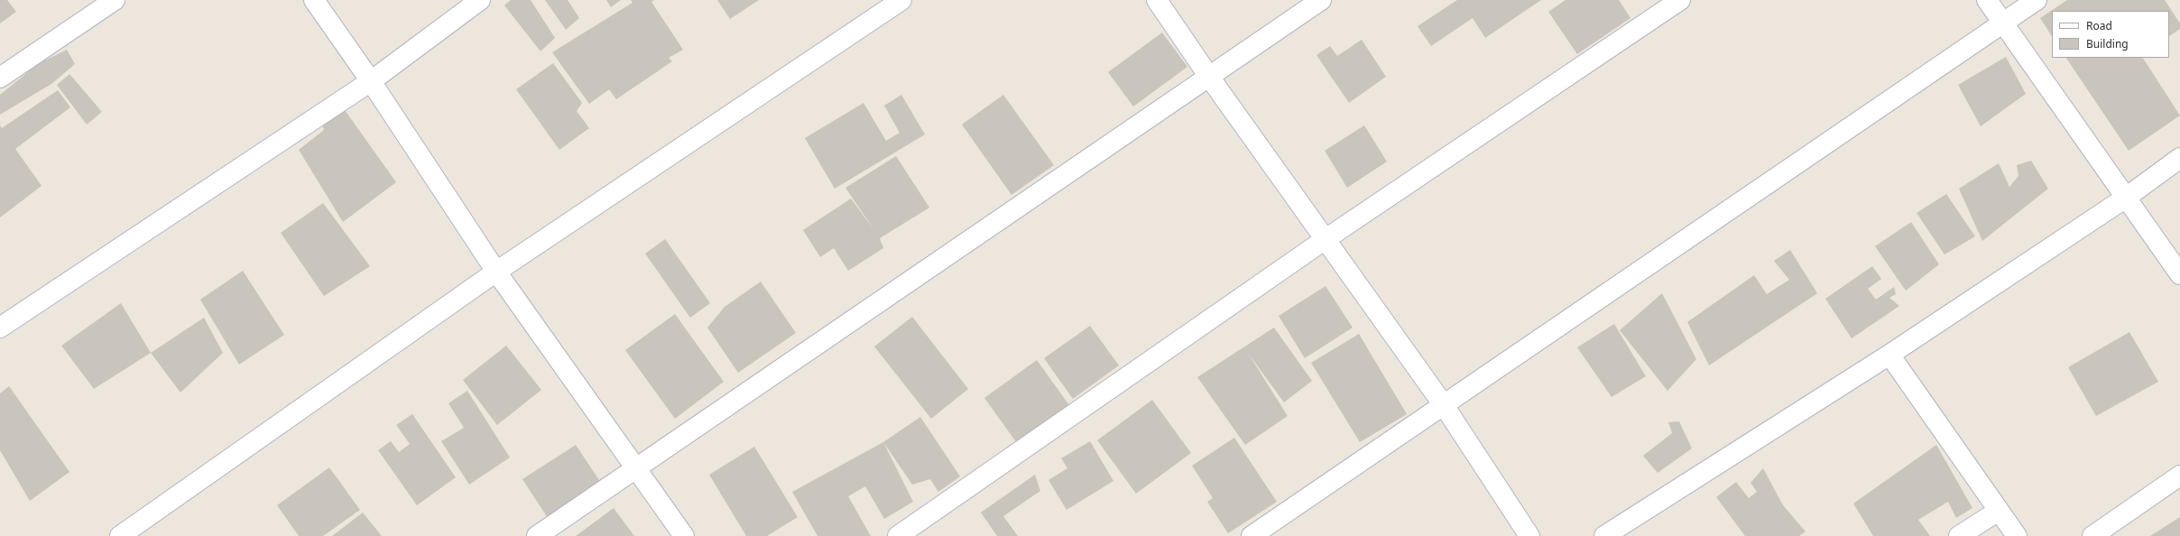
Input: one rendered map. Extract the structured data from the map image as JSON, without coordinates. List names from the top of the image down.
{
  "legend": ["Road", "Building"]
}
